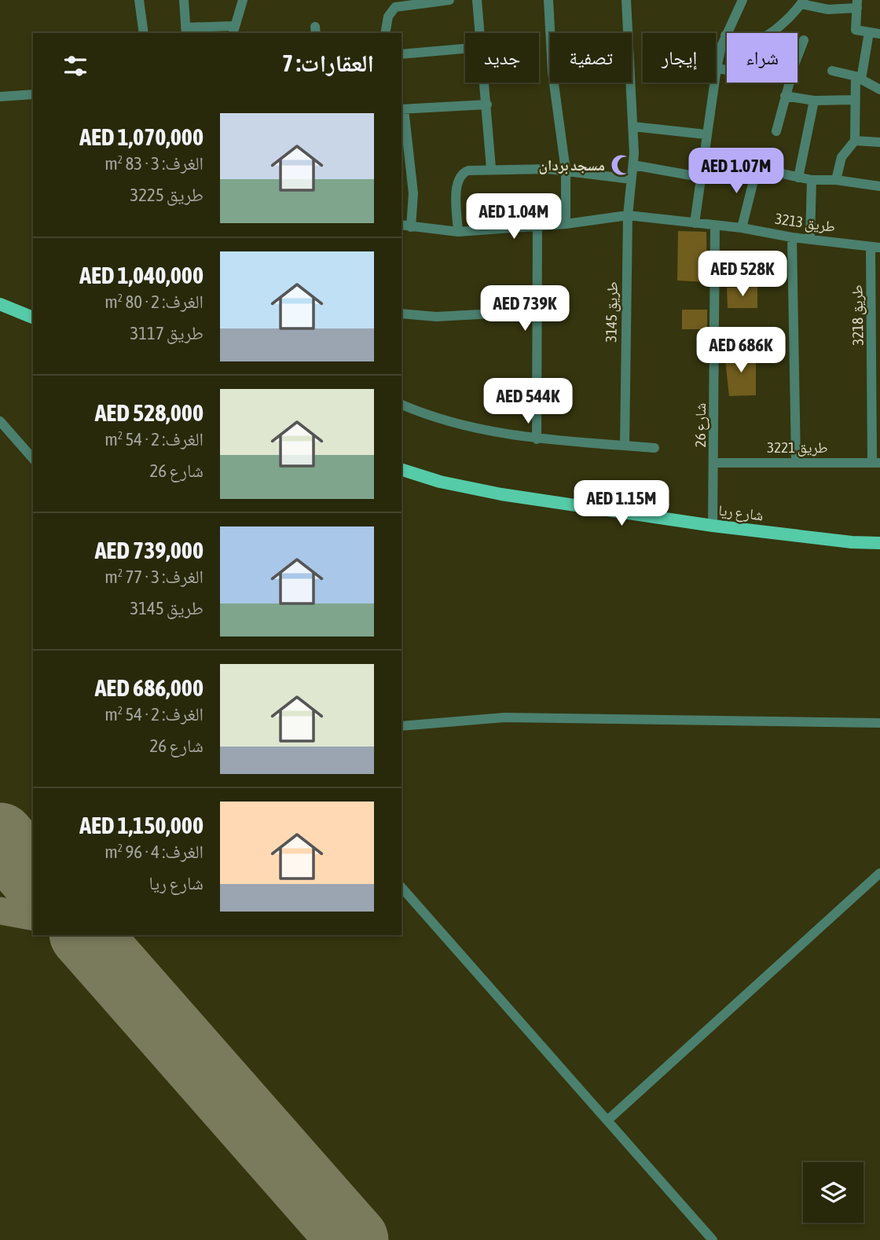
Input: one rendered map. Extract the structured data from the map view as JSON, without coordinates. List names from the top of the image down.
{
  "streets": {
    "main road": ["شارع ريا"],
    "street": [
      "طريق 3213",
      "طريق 3145",
      "طريق 3218",
      "شارع 26",
      "طريق 3221"
    ]
  },
  "crossings": [
    ["طريق 3213", "طريق 3145"],
    ["طريق 3213", "طريق 3218"],
    ["طريق 3213", "شارع 26"],
    ["طريق 3218", "طريق 3221"],
    ["شارع 26", "طريق 3221"],
    ["شارع 26", "شارع ريا"]
  ],
  "places": {
    "mosque": ["مسجد بردان"]
  },
  "page": {
    "chip": [
      "شراء",
      "إيجار",
      "تصفية",
      "جديد"
    ],
    "heading": "العقارات: 7",
    "list": [
      {
        "name": "AED 1,070,000",
        "note": "الغرف: 3 · 83 m² · طريق 3225"
      },
      {
        "name": "AED 1,040,000",
        "note": "الغرف: 2 · 80 m² · طريق 3117"
      },
      {
        "name": "AED 528,000",
        "note": "الغرف: 2 · 54 m² · شارع 26"
      },
      {
        "name": "AED 739,000",
        "note": "الغرف: 3 · 77 m² · طريق 3145"
      },
      {
        "name": "AED 686,000",
        "note": "الغرف: 2 · 54 m² · شارع 26"
      },
      {
        "name": "AED 1,150,000",
        "note": "الغرف: 4 · 96 m² · شارع ريا"
      }
    ],
    "price": [
      "AED 1.07M",
      "AED 1.04M",
      "AED 528K",
      "AED 739K",
      "AED 686K",
      "AED 544K",
      "AED 1.15M"
    ]
  }
}
